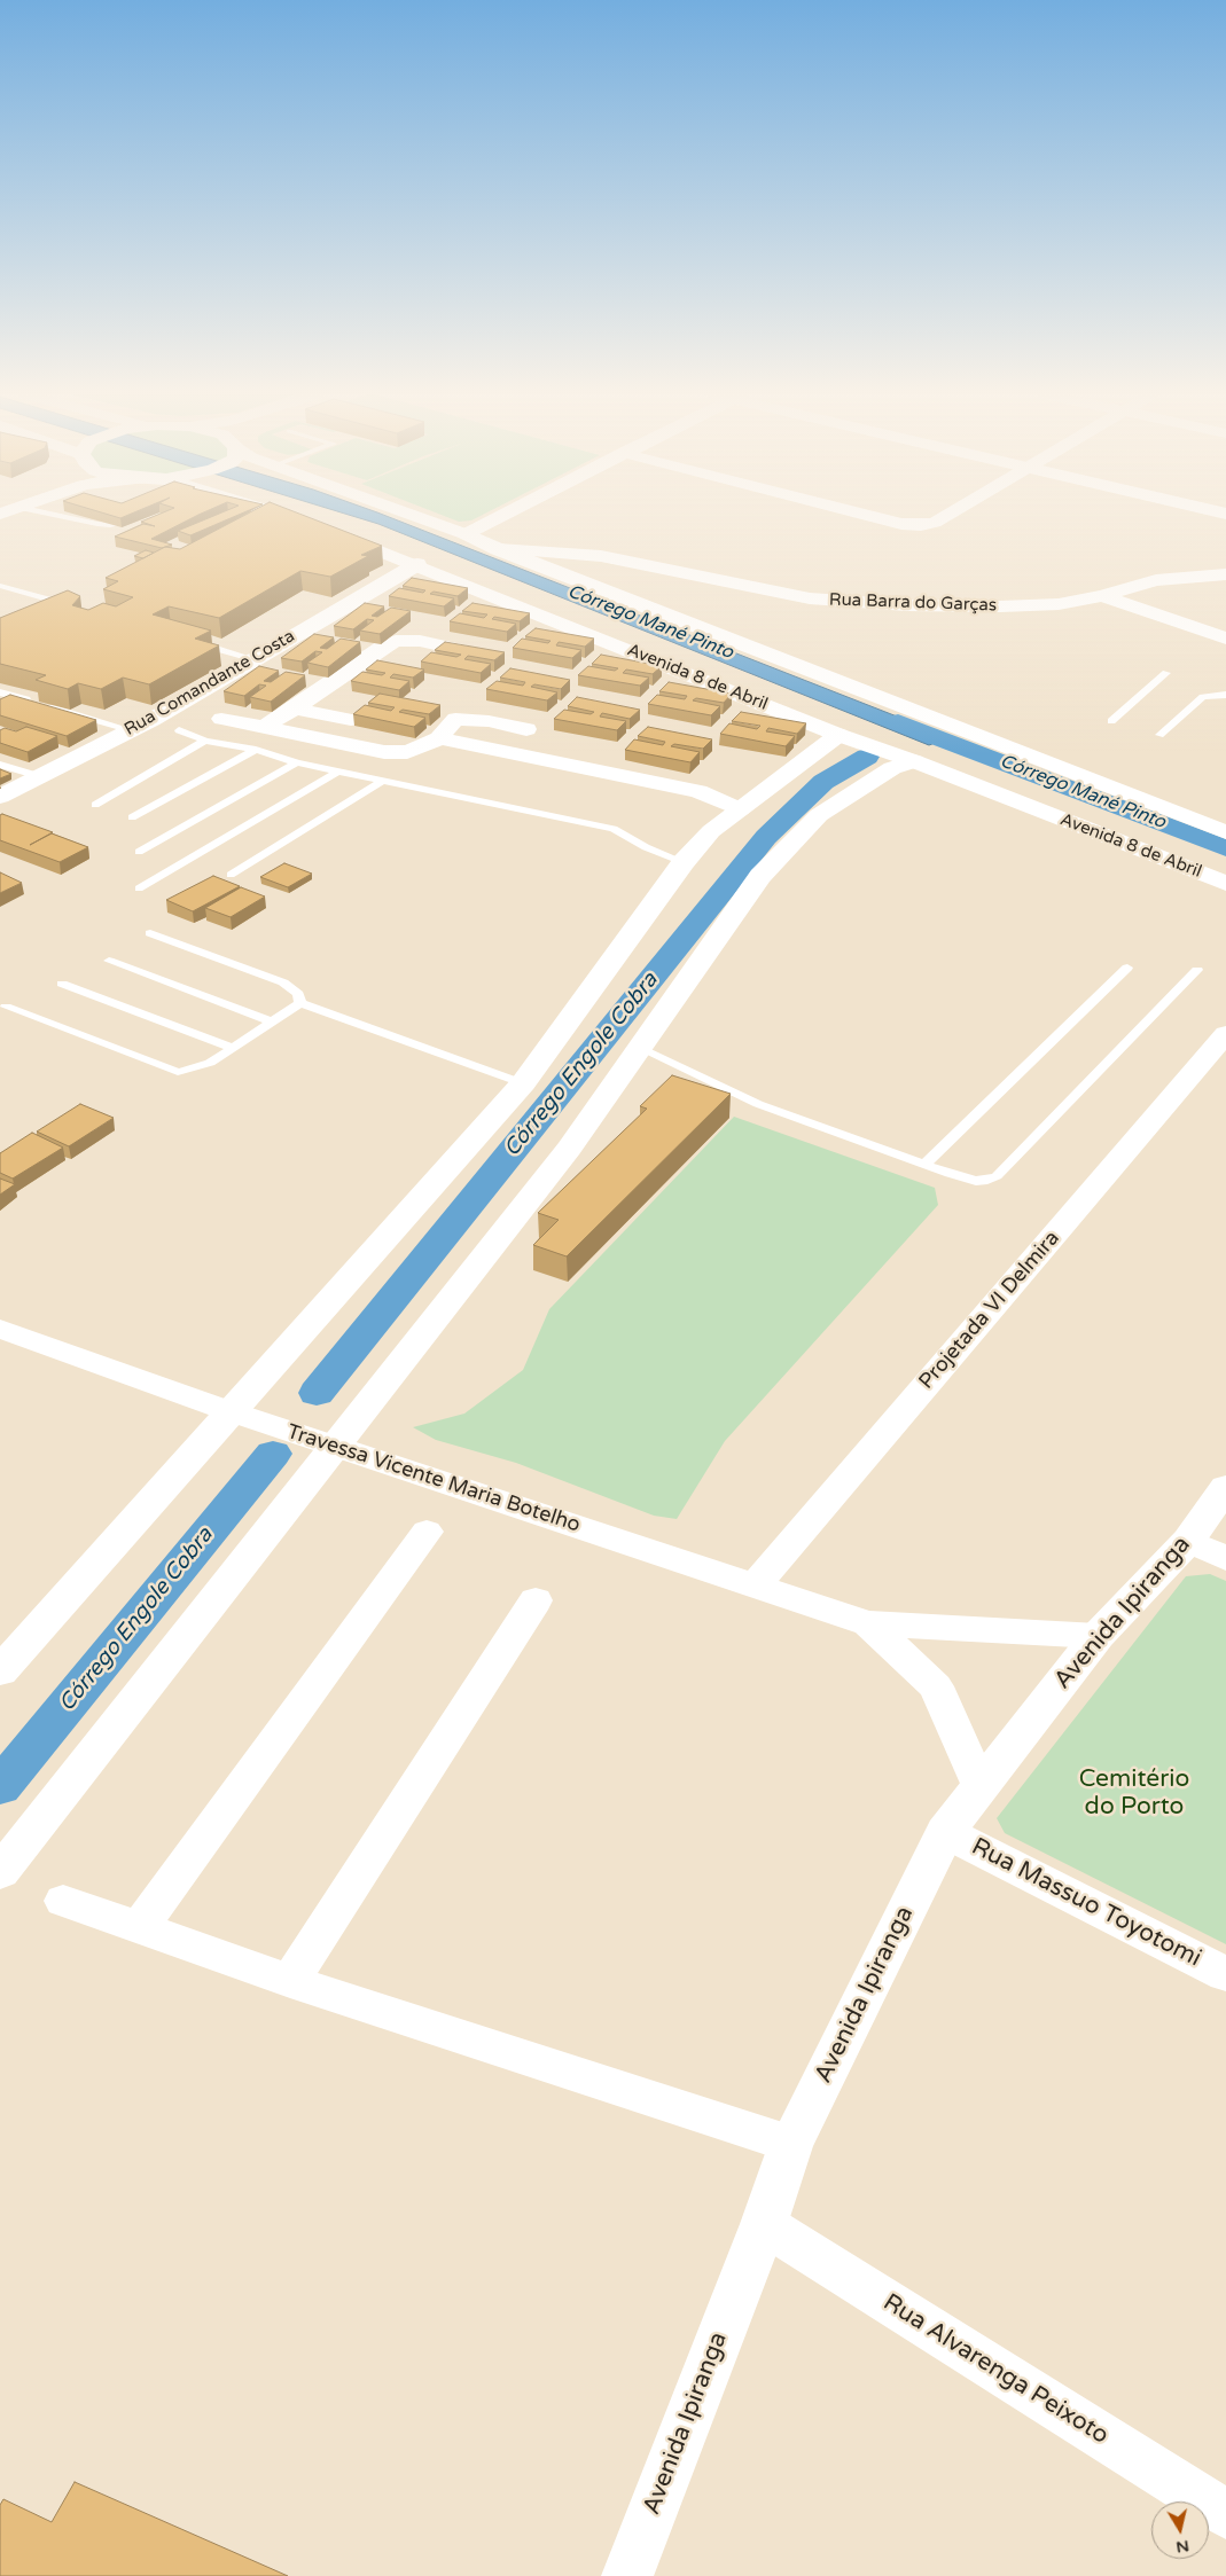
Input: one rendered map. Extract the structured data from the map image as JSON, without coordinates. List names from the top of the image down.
{
  "streets": {
    "street": [
      "Rua Barra do Garças",
      "Avenida 8 de Abril",
      "Rua Comandante Costa",
      "Projetada VI Delmira",
      "Travessa Vicente Maria Botelho",
      "Avenida Ipiranga",
      "Rua Massuo Toyotomi",
      "Rua Alvarenga Peixoto"
    ]
  },
  "crossings": [
    ["Avenida 8 de Abril", "Rua Comandante Costa"],
    ["Projetada VI Delmira", "Travessa Vicente Maria Botelho"],
    ["Travessa Vicente Maria Botelho", "Avenida Ipiranga"],
    ["Avenida Ipiranga", "Rua Massuo Toyotomi"],
    ["Avenida Ipiranga", "Rua Alvarenga Peixoto"]
  ],
  "water": ["Córrego Mané Pinto", "Córrego Engole Cobra"],
  "parks": ["Cemitério do Porto"],
  "north": "bottom"
}
